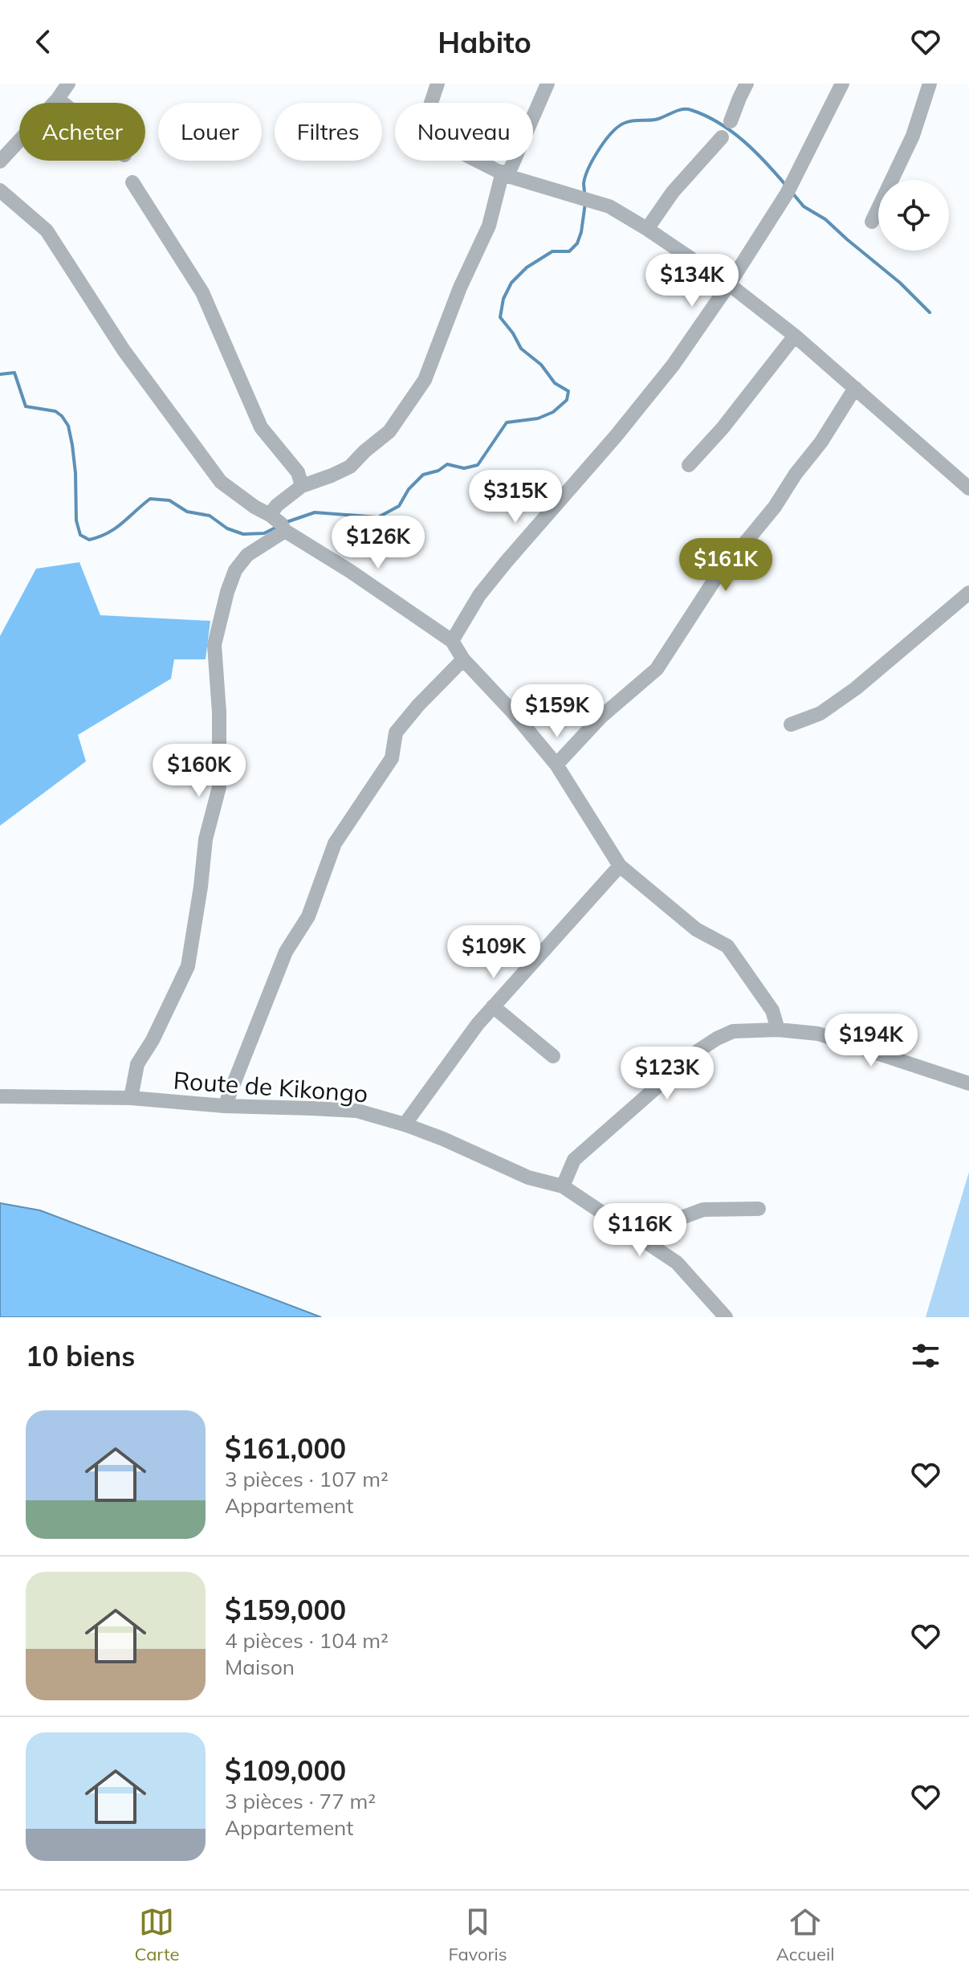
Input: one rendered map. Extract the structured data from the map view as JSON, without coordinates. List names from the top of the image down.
{
  "streets": {
    "street": ["Route de Kikongo"]
  },
  "page": {
    "header": "Habito",
    "chip": [
      "Acheter",
      "Louer",
      "Filtres",
      "Nouveau"
    ],
    "price": [
      "$134K",
      "$315K",
      "$126K",
      "$161K",
      "$159K",
      "$160K",
      "$109K",
      "$194K",
      "$123K",
      "$116K"
    ],
    "heading": "10 biens",
    "list": [
      {
        "name": "$161,000",
        "note": "3 pièces · 107 m² · Appartement"
      },
      {
        "name": "$159,000",
        "note": "4 pièces · 104 m² · Maison"
      },
      {
        "name": "$109,000",
        "note": "3 pièces · 77 m² · Appartement"
      }
    ],
    "tabs": ["Carte", "Favoris", "Accueil"]
  }
}
